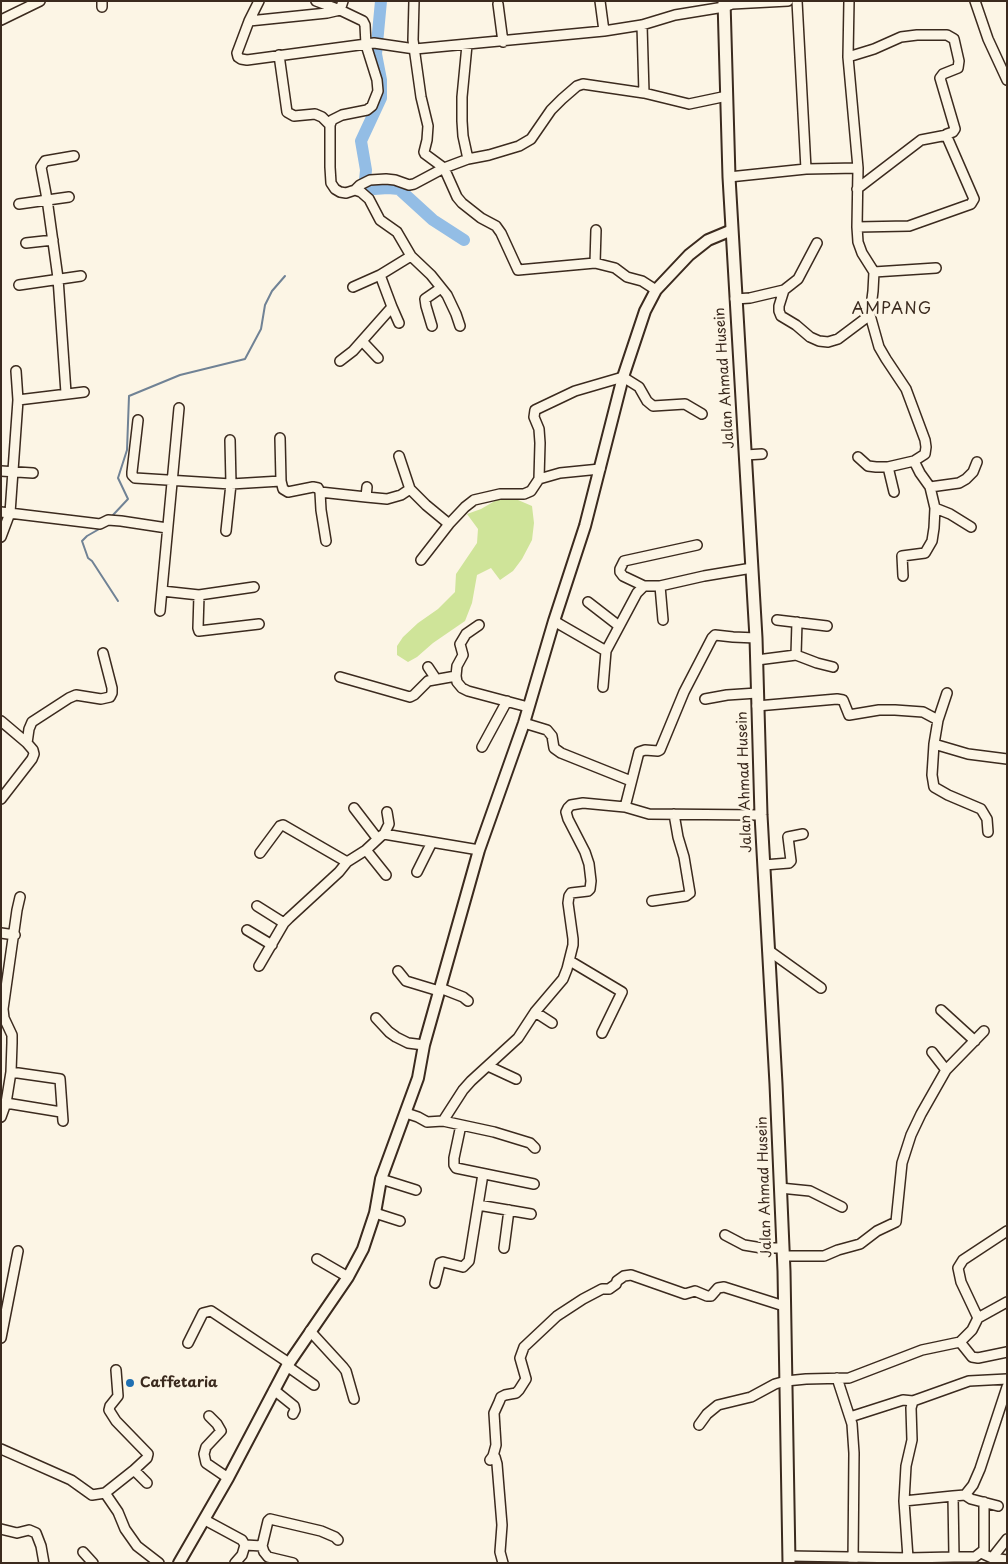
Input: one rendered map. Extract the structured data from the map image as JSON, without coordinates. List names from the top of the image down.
{
  "streets": {
    "main road": ["Jalan Ahmad Husein"]
  },
  "districts": ["AMPANG"],
  "places": ["Caffetaria"]
}
